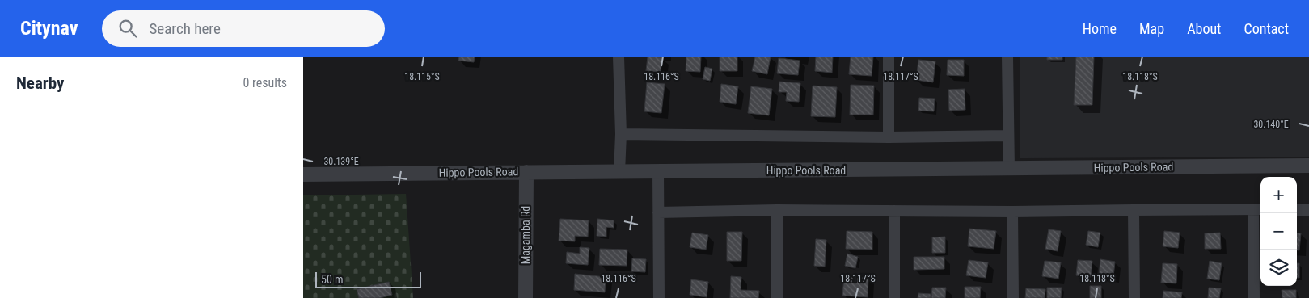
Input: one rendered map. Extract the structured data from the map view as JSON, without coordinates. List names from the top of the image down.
{
  "streets": {
    "street": ["Hippo Pools Road", "Magamba Rd"]
  },
  "crossings": [
    ["Hippo Pools Road", "Magamba Rd"]
  ],
  "scale_bar": "50 m",
  "page": {
    "header": "Citynav",
    "search": "Search here",
    "nav": [
      "Home",
      "Map",
      "About",
      "Contact"
    ],
    "heading": ["Nearby", "0 results"],
    "map_buttons": ["+", "−"],
    "scale": "50 m"
  },
  "coordinates": [
    "18.115°S",
    "18.116°S",
    "18.117°S",
    "18.118°S",
    "30.140°E",
    "30.139°E"
  ]
}
